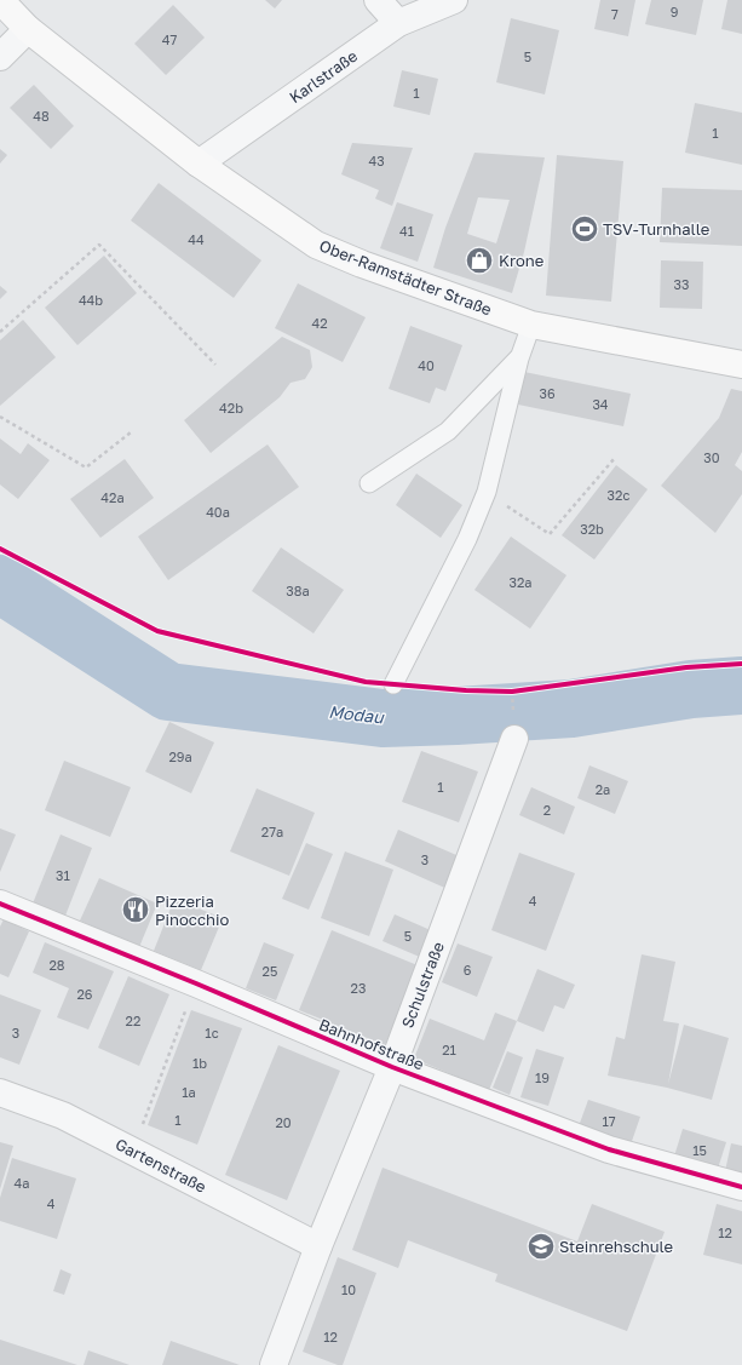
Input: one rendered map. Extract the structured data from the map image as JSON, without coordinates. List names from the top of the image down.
{
  "streets": {
    "main road": ["Ober-Ramstädter Straße"],
    "street": [
      "Karlstraße",
      "Schulstraße",
      "Bahnhofstraße",
      "Gartenstraße"
    ]
  },
  "crossings": [
    ["Karlstraße", "Ober-Ramstädter Straße"],
    ["Schulstraße", "Bahnhofstraße"],
    ["Schulstraße", "Gartenstraße"]
  ],
  "water": ["Modau"],
  "places": {
    "sports": ["TSV-Turnhalle"],
    "shop": ["Krone"],
    "restaurant": ["Pizzeria Pinocchio"],
    "school or university": ["Steinrehschule"]
  },
  "house_numbers": [
    "9",
    "7",
    "47",
    "5",
    "1",
    "48",
    "1",
    "43",
    "41",
    "44",
    "33",
    "44b",
    "42",
    "40",
    "36",
    "34",
    "42b",
    "30",
    "32c",
    "42a",
    "40a",
    "32b",
    "32a",
    "38a",
    "29a",
    "1",
    "2a",
    "2",
    "27a",
    "3",
    "31",
    "4",
    "5",
    "28",
    "6",
    "25",
    "23",
    "26",
    "22",
    "3",
    "1c",
    "21",
    "1b",
    "19",
    "1a",
    "1",
    "17",
    "20",
    "15",
    "4a",
    "4",
    "12",
    "10",
    "12"
  ]
}
